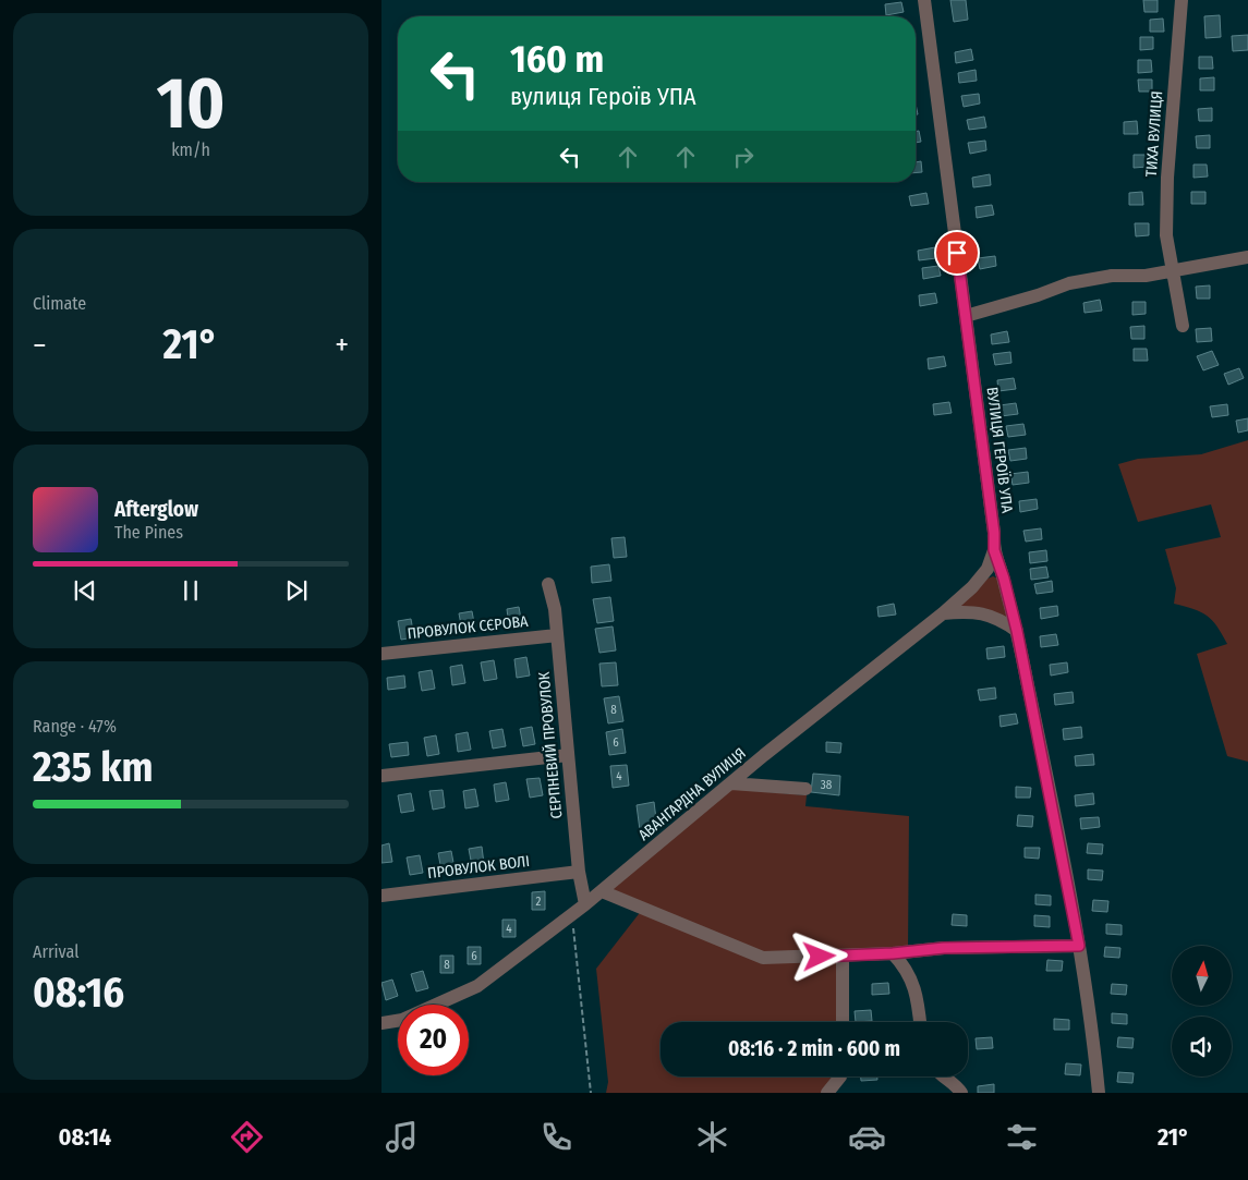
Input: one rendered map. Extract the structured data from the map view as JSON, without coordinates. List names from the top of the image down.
{
  "streets": {
    "street": [
      "ТИХА ВУЛИЦЯ",
      "ВУЛИЦЯ ГЕРОЇВ УПА",
      "ПРОВУЛОК СЄРОВА",
      "СЕРПНЕВИЙ ПРОВУЛОК",
      "АВАНГАРДНА ВУЛИЦЯ",
      "ПРОВУЛОК ВОЛІ"
    ]
  },
  "crossings": [
    ["ВУЛИЦЯ ГЕРОЇВ УПА", "АВАНГАРДНА ВУЛИЦЯ"],
    ["ПРОВУЛОК СЄРОВА", "СЕРПНЕВИЙ ПРОВУЛОК"],
    ["СЕРПНЕВИЙ ПРОВУЛОК", "АВАНГАРДНА ВУЛИЦЯ"],
    ["СЕРПНЕВИЙ ПРОВУЛОК", "ПРОВУЛОК ВОЛІ"]
  ],
  "house_numbers": [
    "8",
    "6",
    "4",
    "38",
    "2",
    "4",
    "6",
    "8"
  ],
  "north": "top",
  "page": {
    "tile": [
      ["10", "km/h"],
      "Climate",
      ["Range · 47%", "235 km"],
      ["Arrival", "08:16"]
    ],
    "turn": ["160 m", "вулиця Героїв УПА"],
    "heat": ["−", "21°", "+"],
    "song": ["Afterglow", "The Pines"],
    "limit": "20",
    "trip": "08:16 · 2 min · 600 m",
    "tabs": ["08:14", "21°"]
  }
}
